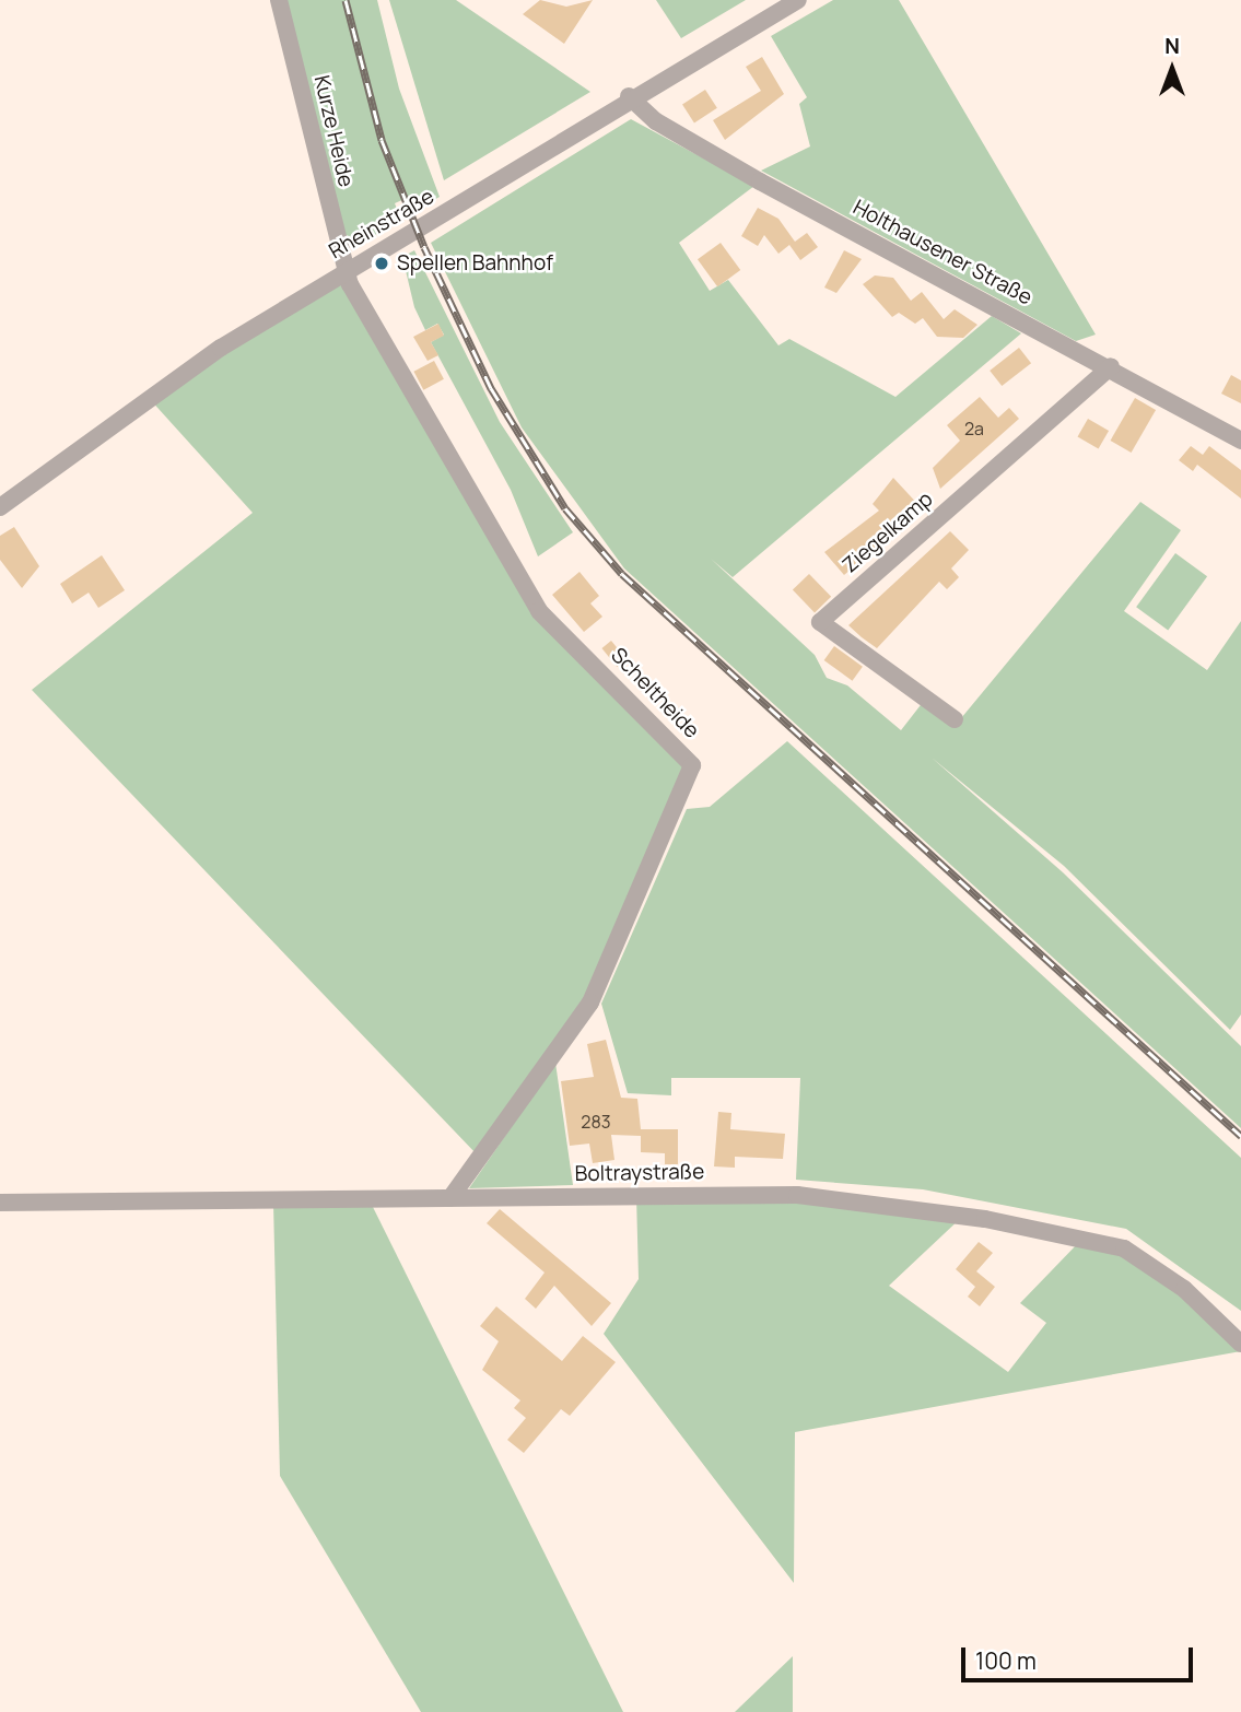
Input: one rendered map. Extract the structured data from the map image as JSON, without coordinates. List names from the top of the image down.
{
  "streets": {
    "street": [
      "Kurze Heide",
      "Rheinstraße",
      "Holthausener Straße",
      "Ziegelkamp",
      "Scheltheide",
      "Boltraystraße"
    ]
  },
  "crossings": [
    ["Kurze Heide", "Rheinstraße"],
    ["Kurze Heide", "Scheltheide"],
    ["Rheinstraße", "Holthausener Straße"],
    ["Rheinstraße", "Scheltheide"],
    ["Holthausener Straße", "Ziegelkamp"],
    ["Scheltheide", "Boltraystraße"]
  ],
  "places": ["Spellen Bahnhof"],
  "house_numbers": ["2a", "283"],
  "scale_bar": "100 m",
  "north": "top"
}
